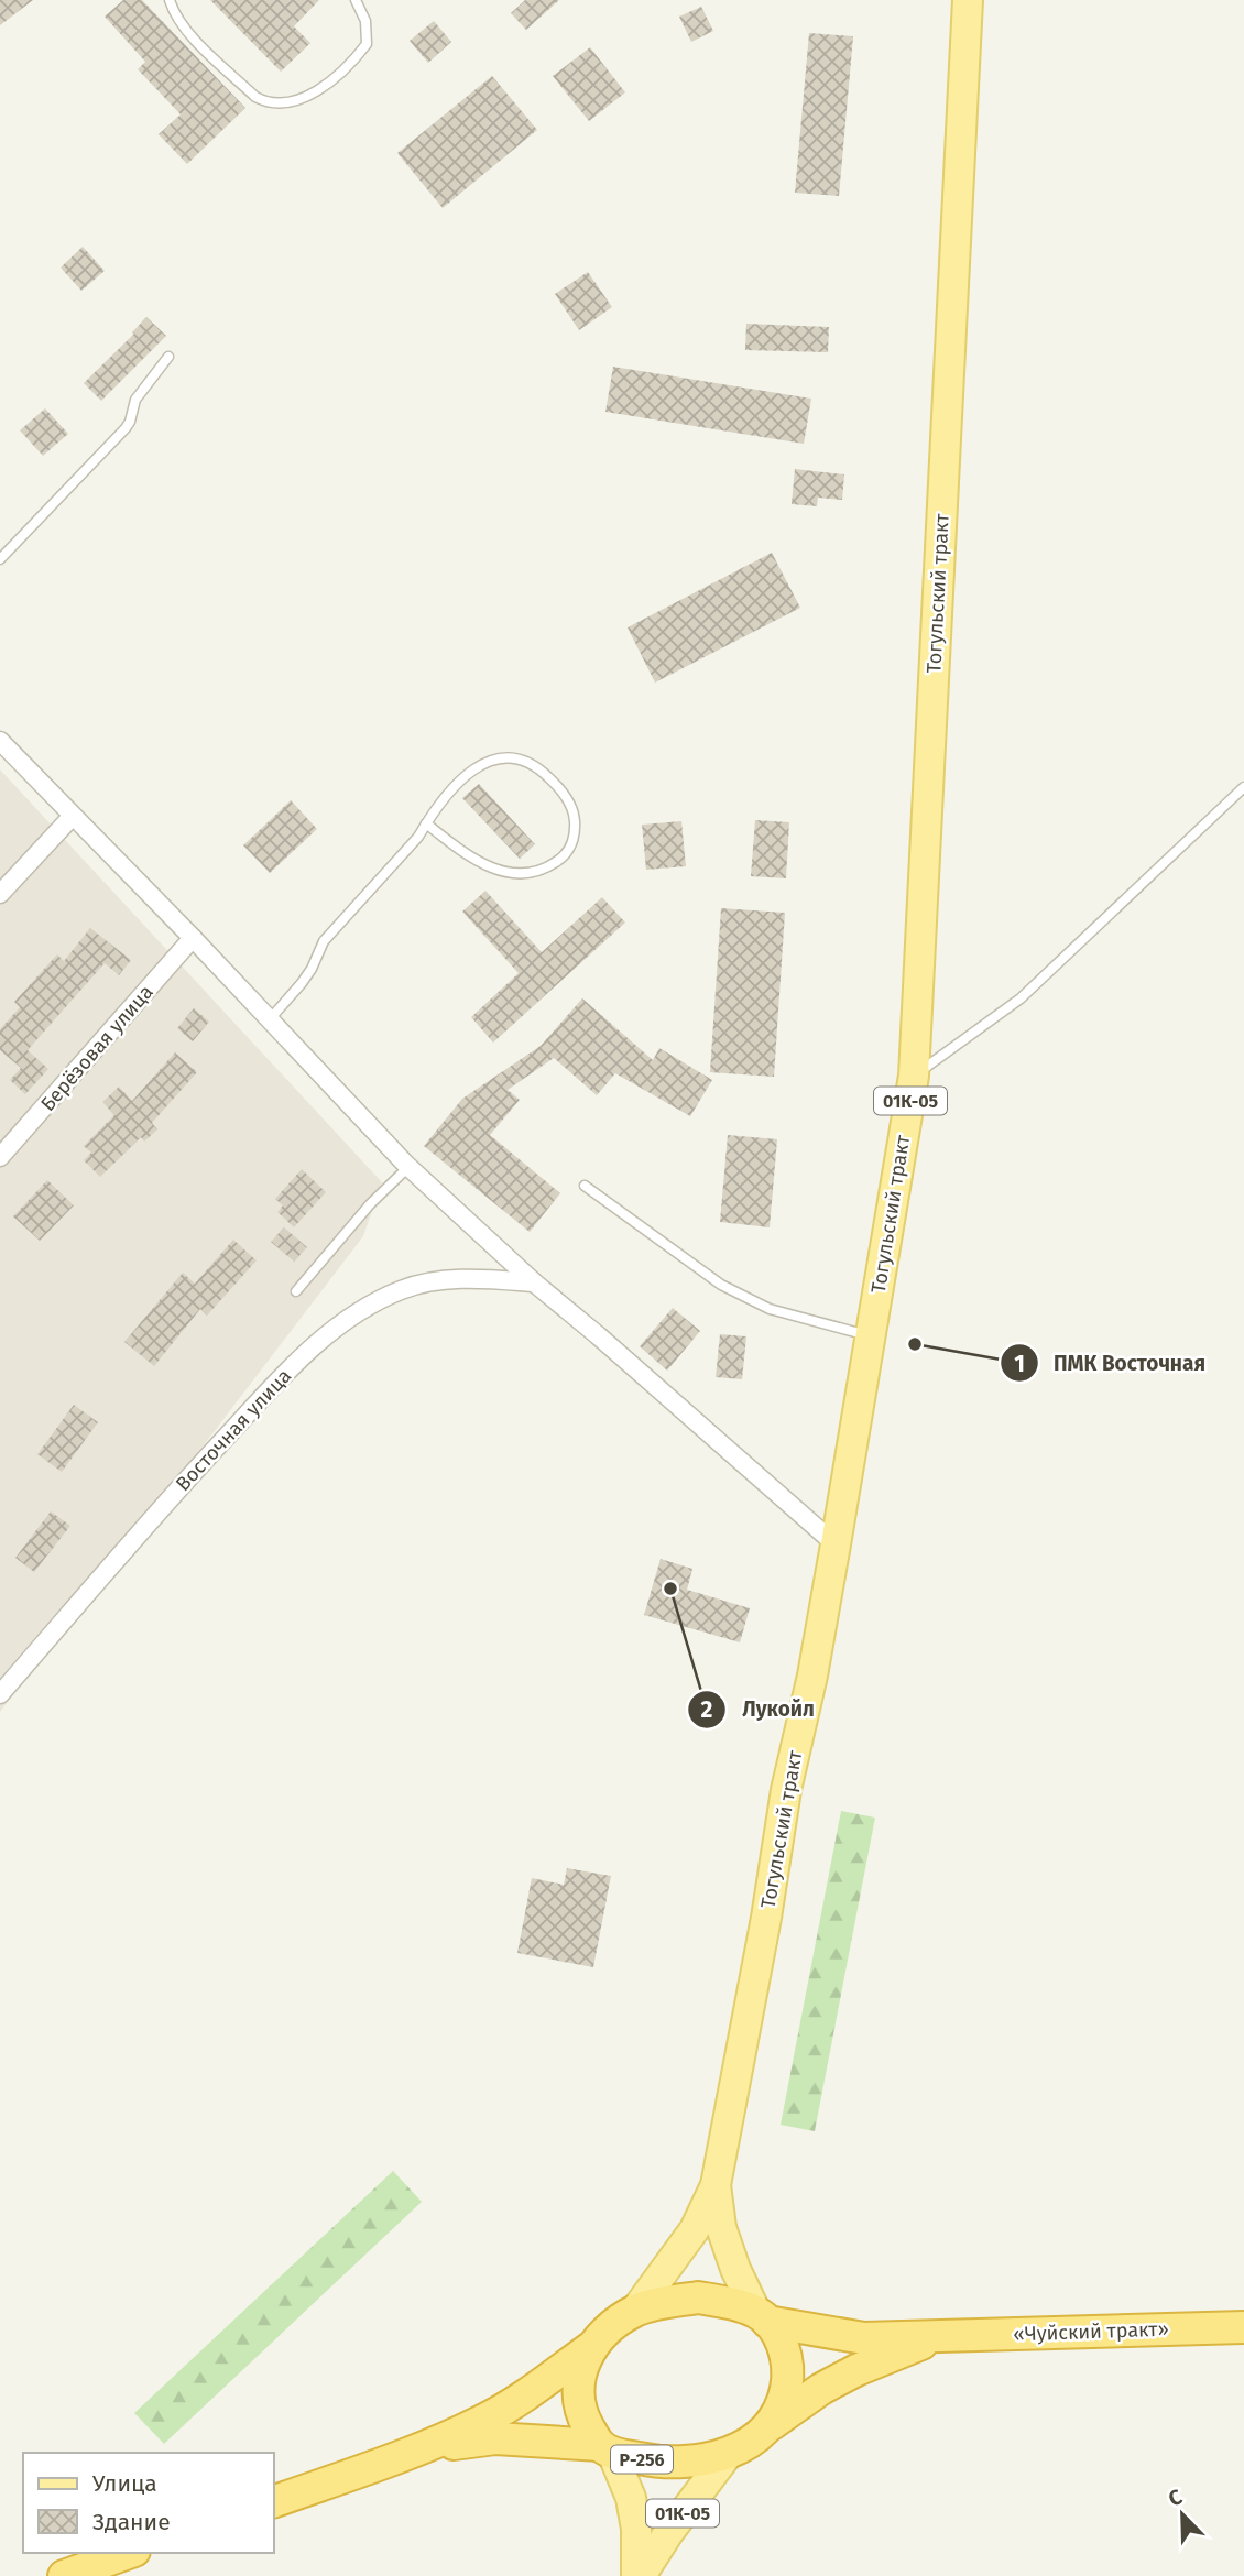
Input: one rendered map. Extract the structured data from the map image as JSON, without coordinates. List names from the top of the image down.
{
  "streets": {
    "highway": ["«Чуйский тракт»", "Р-256"],
    "main road": ["Тогульский тракт", "01К-05"],
    "street": ["Берёзовая улица", "Восточная улица"]
  },
  "crossings": [
    ["Тогульский тракт", "01К-05"],
    ["01К-05", "«Чуйский тракт»"]
  ],
  "places": ["ПМК Восточная", "Лукойл"],
  "legend": ["Улица", "Здание"],
  "north": "top left"
}
